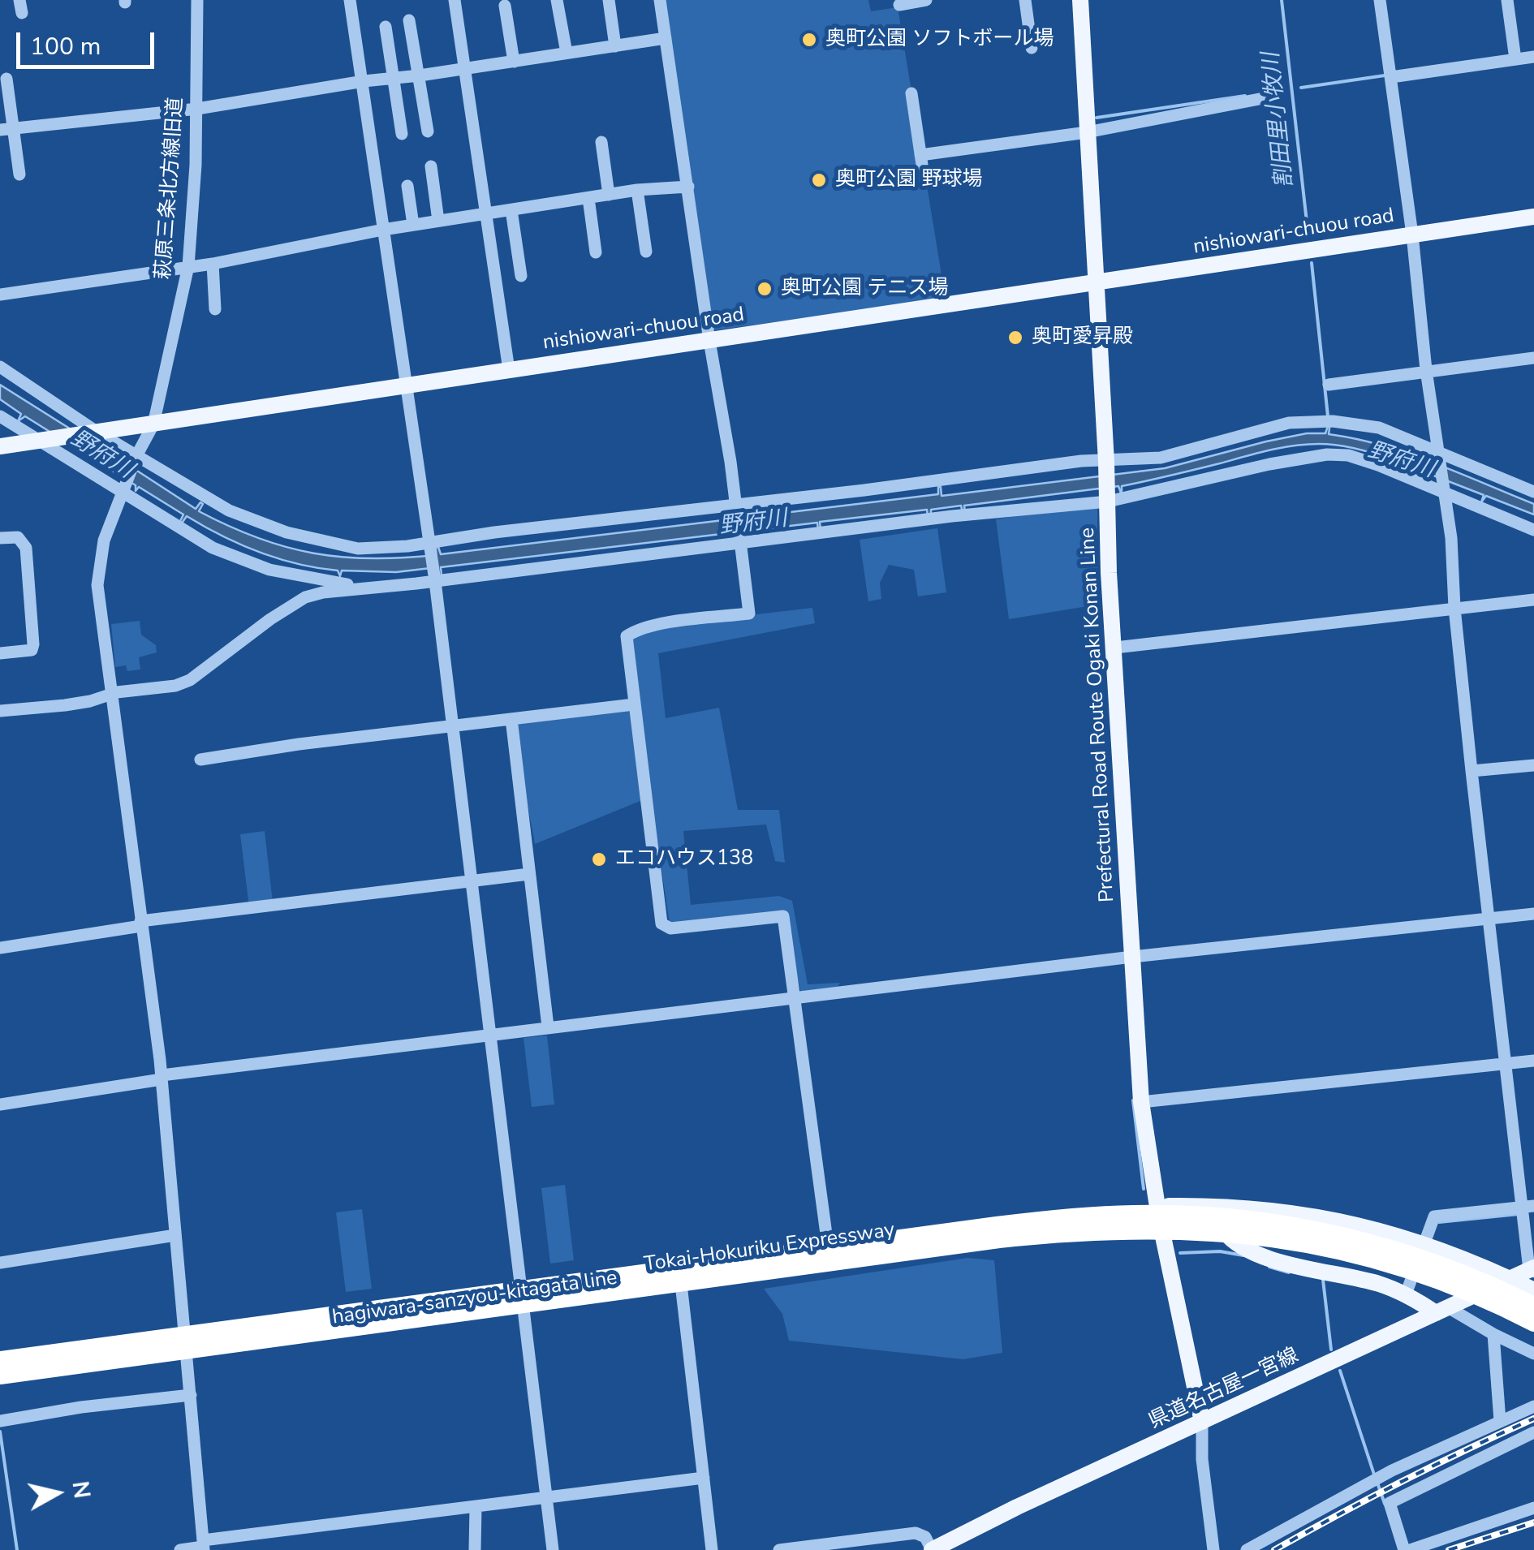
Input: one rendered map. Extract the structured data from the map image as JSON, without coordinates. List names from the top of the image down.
{
  "streets": {
    "highway": ["Tokai-Hokuriku Expressway"],
    "main road": [
      "nishiowari-chuou road",
      "Prefectural Road Route Ogaki Konan Line",
      "hagiwara-sanzyou-kitagata line",
      "県道名古屋一宮線"
    ],
    "street": ["萩原三条北方線旧道"]
  },
  "crossings": [
    ["萩原三条北方線旧道", "nishiowari-chuou road"],
    ["萩原三条北方線旧道", "hagiwara-sanzyou-kitagata line"],
    ["nishiowari-chuou road", "Prefectural Road Route Ogaki Konan Line"],
    ["Prefectural Road Route Ogaki Konan Line", "hagiwara-sanzyou-kitagata line"],
    ["Prefectural Road Route Ogaki Konan Line", "県道名古屋一宮線"]
  ],
  "water": ["割田里小牧川", "野府川"],
  "places": [
    "奥町公園 ソフトボール場",
    "奥町公園 野球場",
    "奥町公園 テニス場",
    "奥町愛昇殿",
    "エコハウス138"
  ],
  "scale_bar": "100 m",
  "north": "right"
}
